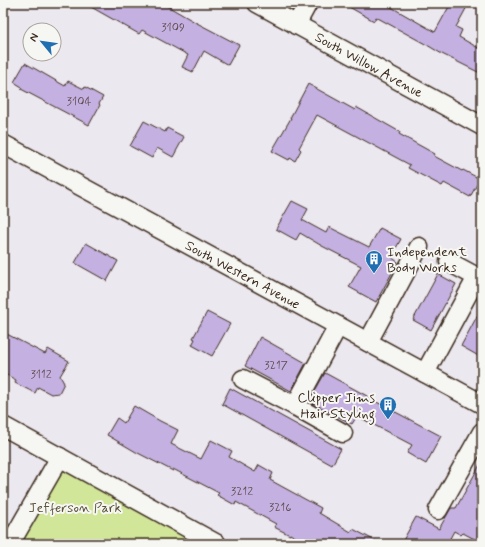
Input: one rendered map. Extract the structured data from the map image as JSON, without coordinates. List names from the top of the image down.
{
  "streets": {
    "street": ["South Willow Avenue", "South Western Avenue"]
  },
  "parks": ["Jefferson Park"],
  "places": {
    "building": ["Independent Body Works", "Clipper Jims Hair Styling"]
  },
  "house_numbers": [
    "3109",
    "3104",
    "3217",
    "3112",
    "3212",
    "3216"
  ],
  "north": "top left"
}
